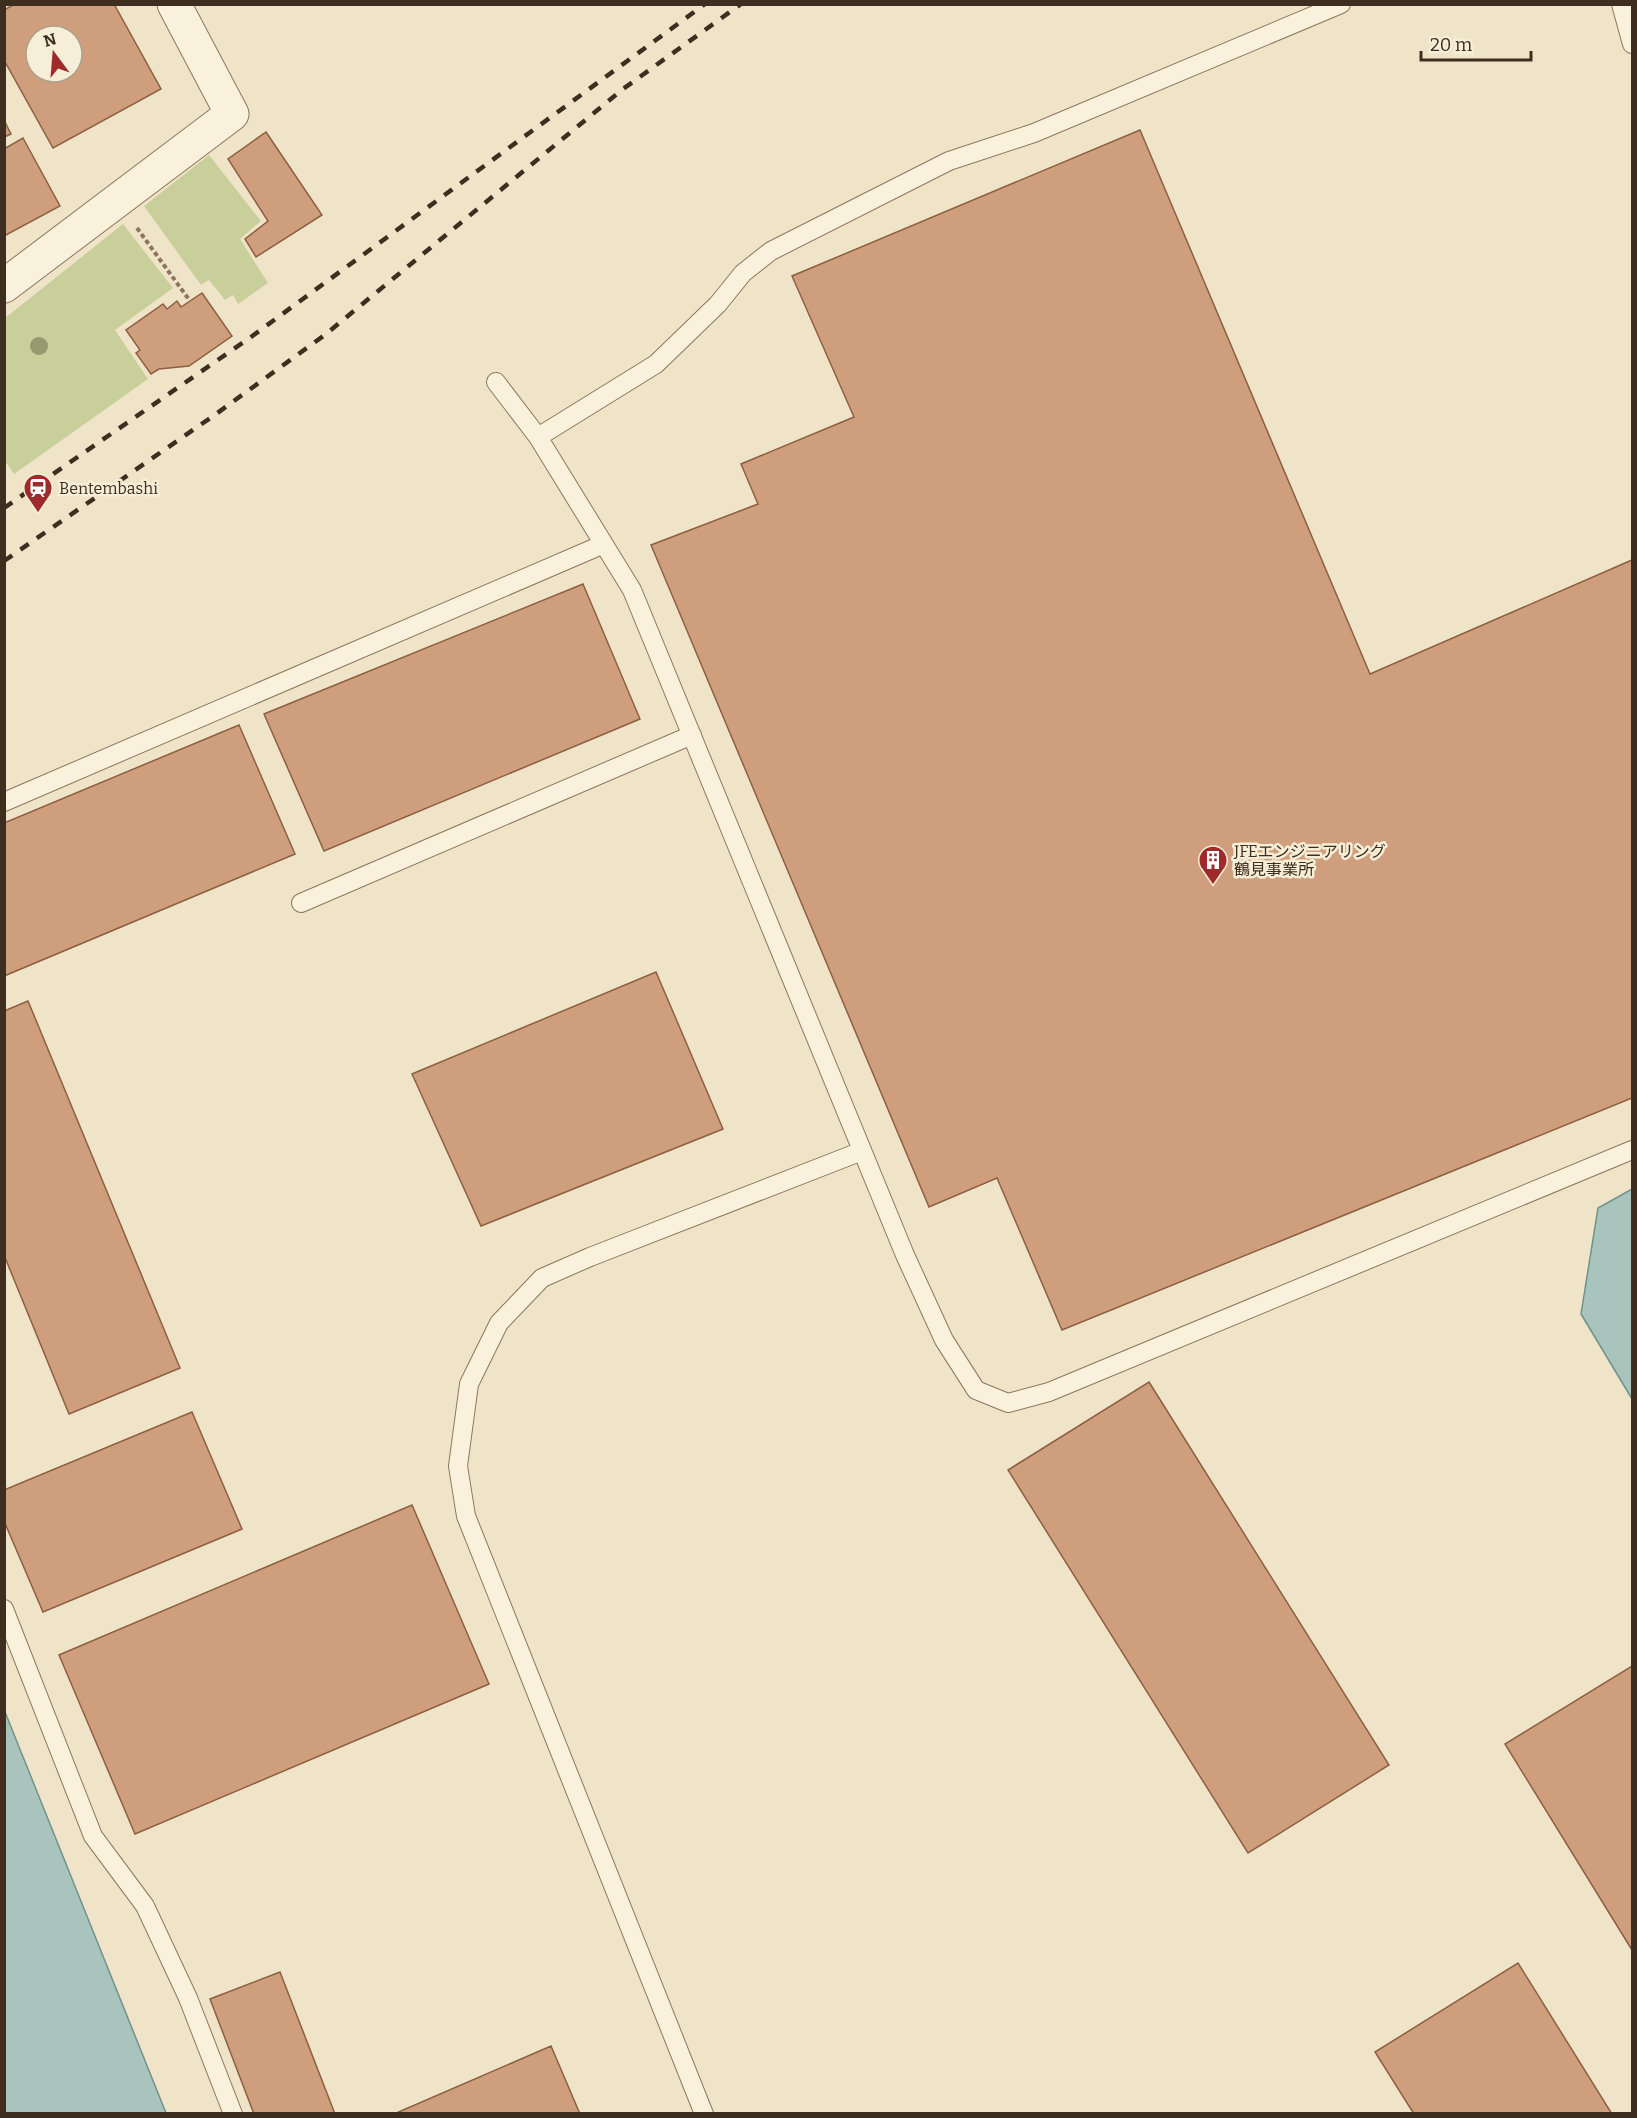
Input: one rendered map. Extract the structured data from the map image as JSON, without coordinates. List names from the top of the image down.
{
  "places": {
    "station": ["Bentembashi"],
    "building": ["JFEエンジニアリング 鶴見事業所"]
  },
  "scale_bar": "20 m",
  "north": "top"
}
